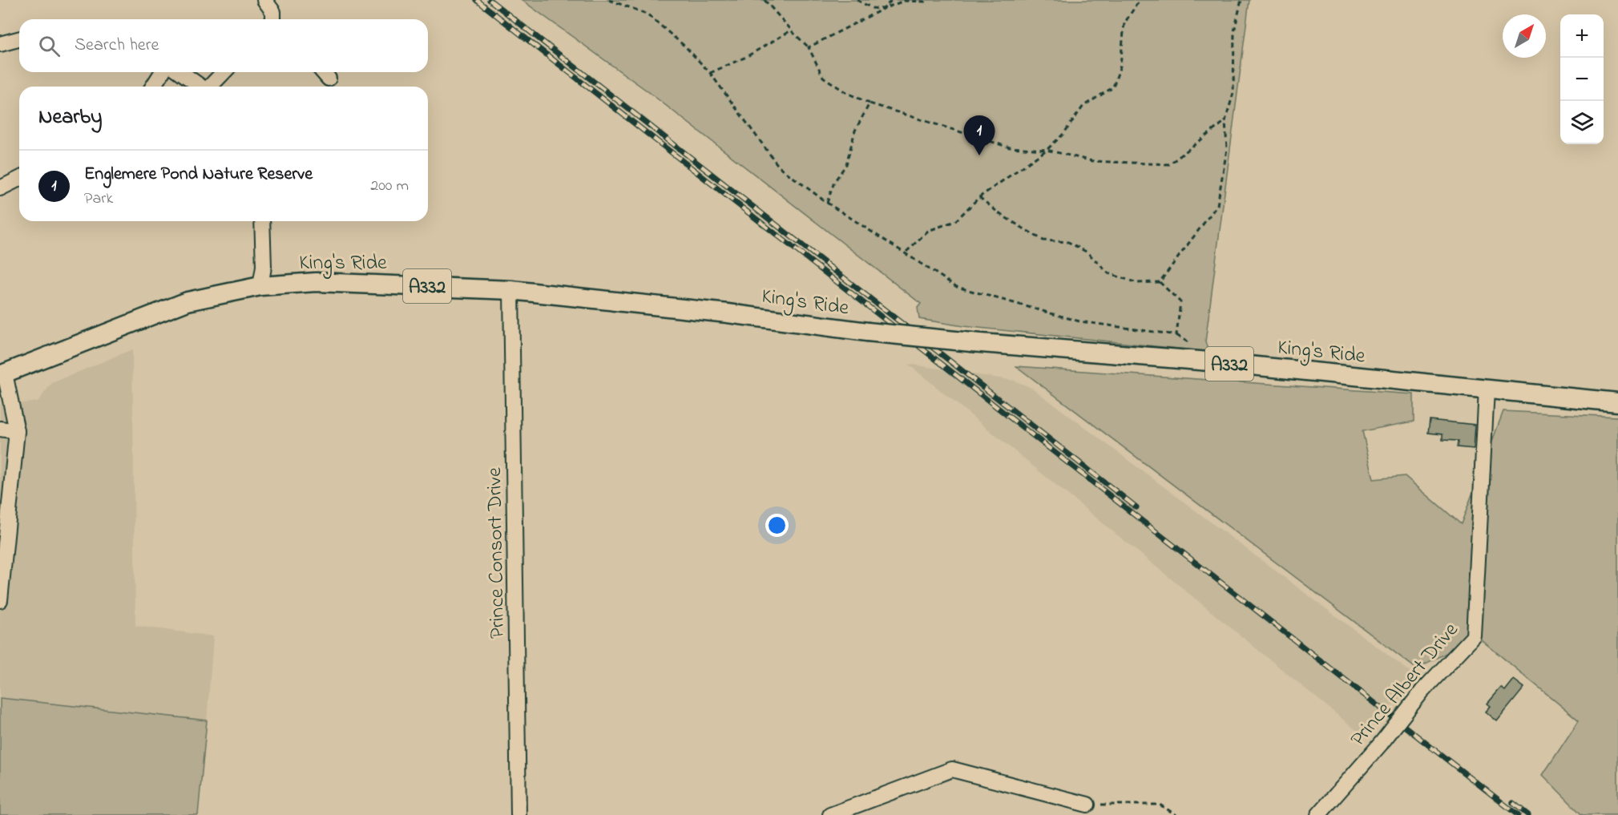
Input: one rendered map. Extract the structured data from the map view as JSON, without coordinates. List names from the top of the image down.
{
  "streets": {
    "main road": ["King's Ride", "A332"],
    "street": ["Prince Consort Drive", "Prince Albert Drive"]
  },
  "crossings": [
    ["King's Ride", "Prince Consort Drive"],
    ["King's Ride", "Prince Albert Drive"]
  ],
  "north": "top right",
  "page": {
    "map_buttons": ["+", "−"],
    "search": "Search here",
    "heading": "Nearby",
    "pins": "1",
    "list": [
      {
        "mark": "1",
        "name": "Englemere Pond Nature Reserve",
        "note": "Park",
        "value": "200 m"
      }
    ]
  }
}
